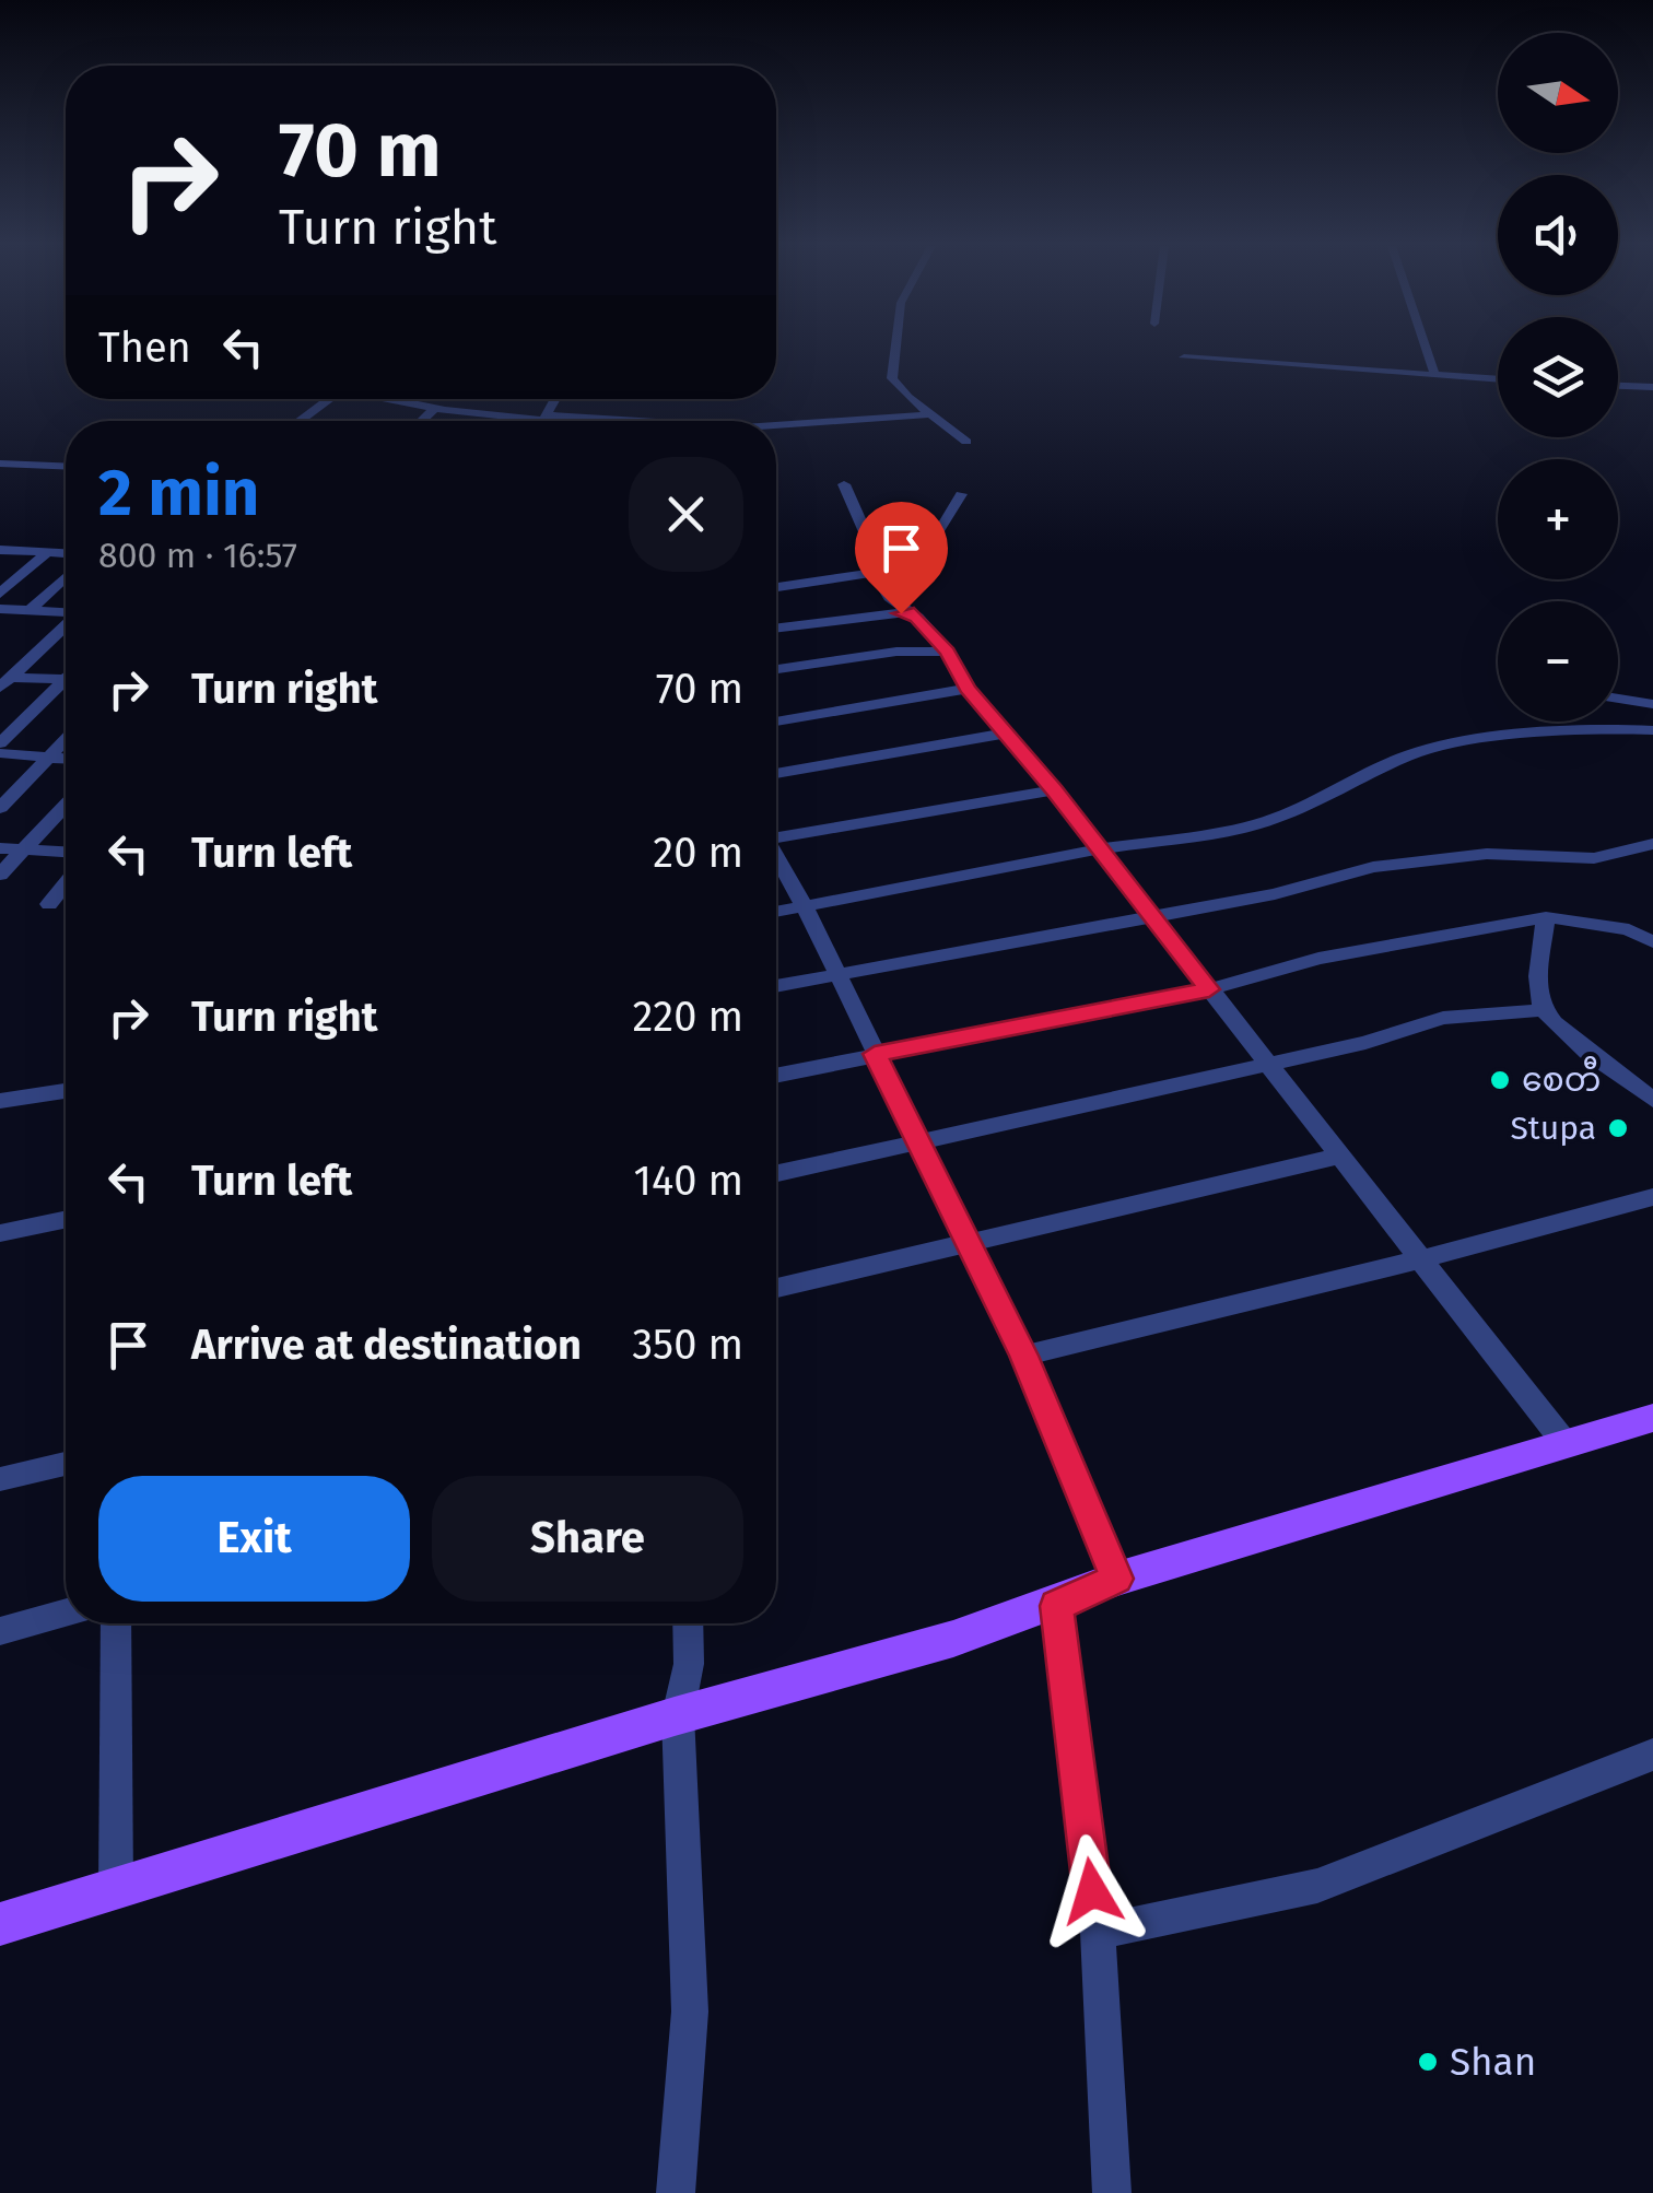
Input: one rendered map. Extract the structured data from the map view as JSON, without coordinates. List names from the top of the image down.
{
  "places": ["စေတီ", "Stupa", "Shan"],
  "north": "right",
  "page": {
    "map_buttons": ["+", "−"],
    "turn": ["70 m", "Turn right"],
    "then": "Then",
    "heading": ["2 min", "800 m · 16:57"],
    "list": [
      {
        "name": "Turn right",
        "value": "70 m"
      },
      {
        "name": "Turn left",
        "value": "20 m"
      },
      {
        "name": "Turn right",
        "value": "220 m"
      },
      {
        "name": "Turn left",
        "value": "140 m"
      },
      {
        "name": "Arrive at destination",
        "value": "350 m"
      }
    ],
    "buttons": ["Exit", "Share"]
  }
}
